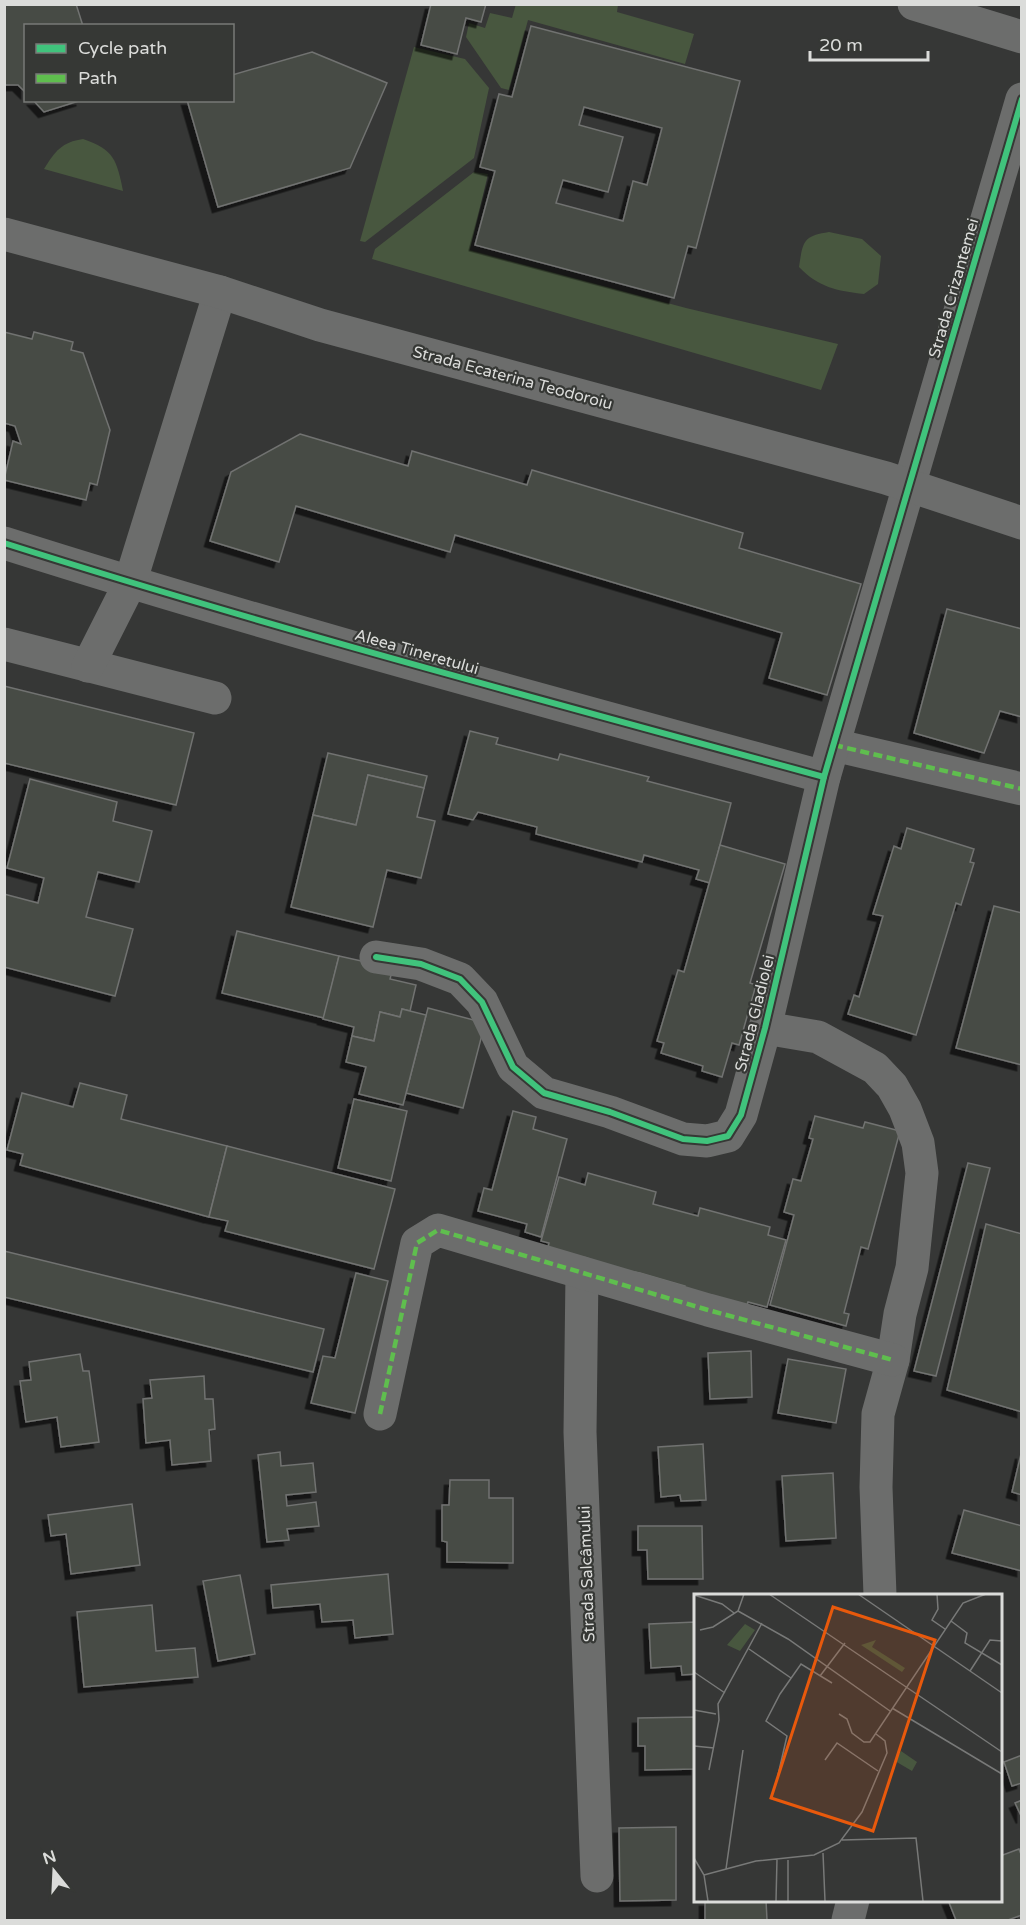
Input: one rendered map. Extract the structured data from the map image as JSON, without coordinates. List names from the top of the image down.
{
  "streets": {
    "street": [
      "Strada Crizantemei",
      "Strada Ecaterina Teodoroiu",
      "Aleea Tineretului",
      "Strada Gladiolei",
      "Strada Salcâmului"
    ]
  },
  "crossings": [
    ["Strada Crizantemei", "Strada Ecaterina Teodoroiu"],
    ["Strada Crizantemei", "Strada Gladiolei"],
    ["Strada Ecaterina Teodoroiu", "Strada Gladiolei"],
    ["Aleea Tineretului", "Strada Gladiolei"]
  ],
  "legend": ["Cycle path", "Path"],
  "scale_bar": "20 m",
  "north": "top"
}
